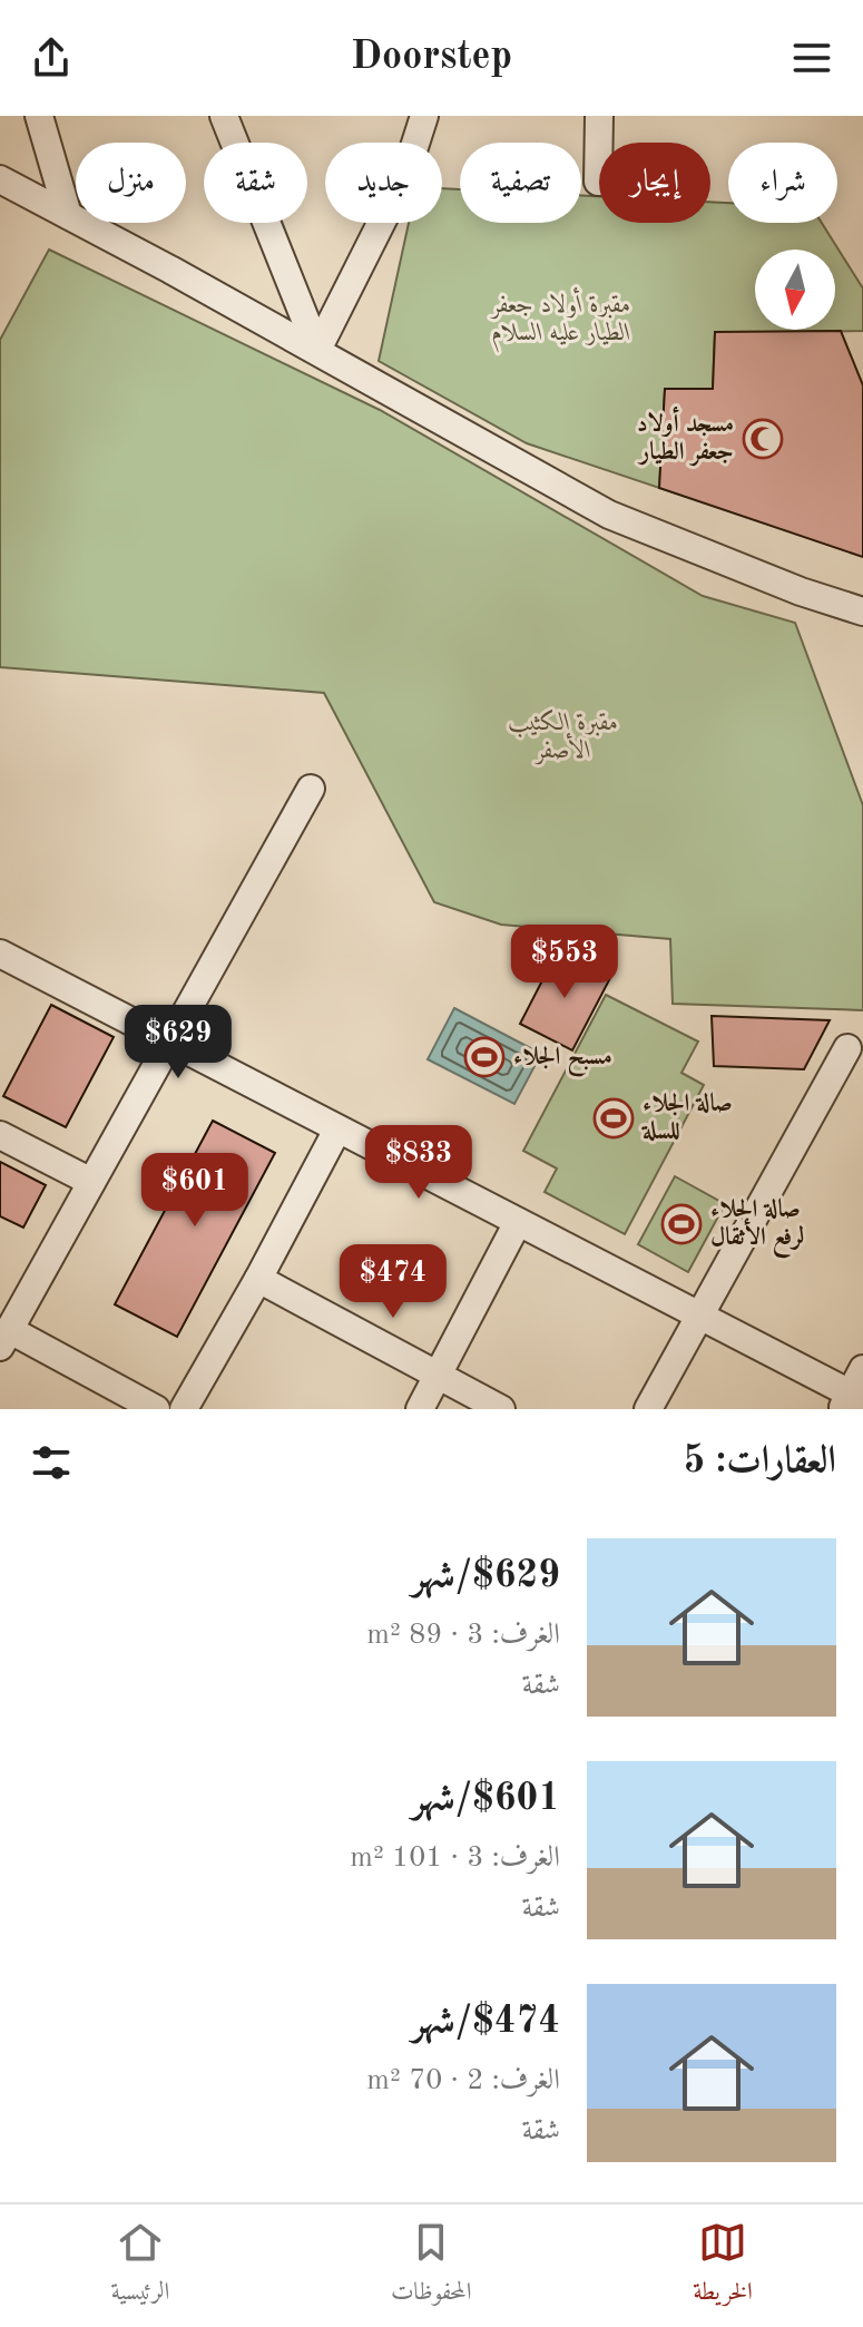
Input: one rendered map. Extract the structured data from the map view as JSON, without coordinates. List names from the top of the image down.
{
  "parks": ["مقبرة أولاد جعفر الطيار عليه السلام", "مقبرة الكثيب الأصفر"],
  "places": {
    "mosque": ["مسجد أولاد جعفر الطيار"],
    "sports": ["مسبح الجلاء", "صالة الجلاء للسلة", "صالة الجلاء لرفع الأثقال"]
  },
  "north": "bottom",
  "page": {
    "header": "Doorstep",
    "chip": [
      "شراء",
      "إيجار",
      "تصفية",
      "جديد",
      "شقة",
      "منزل"
    ],
    "price": [
      "$553",
      "$629",
      "$833",
      "$601",
      "$474"
    ],
    "heading": "العقارات: 5",
    "list": [
      {
        "name": "$629/شهر",
        "note": "الغرف: 3 · 89 m² · شقة"
      },
      {
        "name": "$601/شهر",
        "note": "الغرف: 3 · 101 m² · شقة"
      },
      {
        "name": "$474/شهر",
        "note": "الغرف: 2 · 70 m² · شقة"
      }
    ],
    "tabs": ["الخريطة", "المحفوظات", "الرئيسية"]
  }
}
